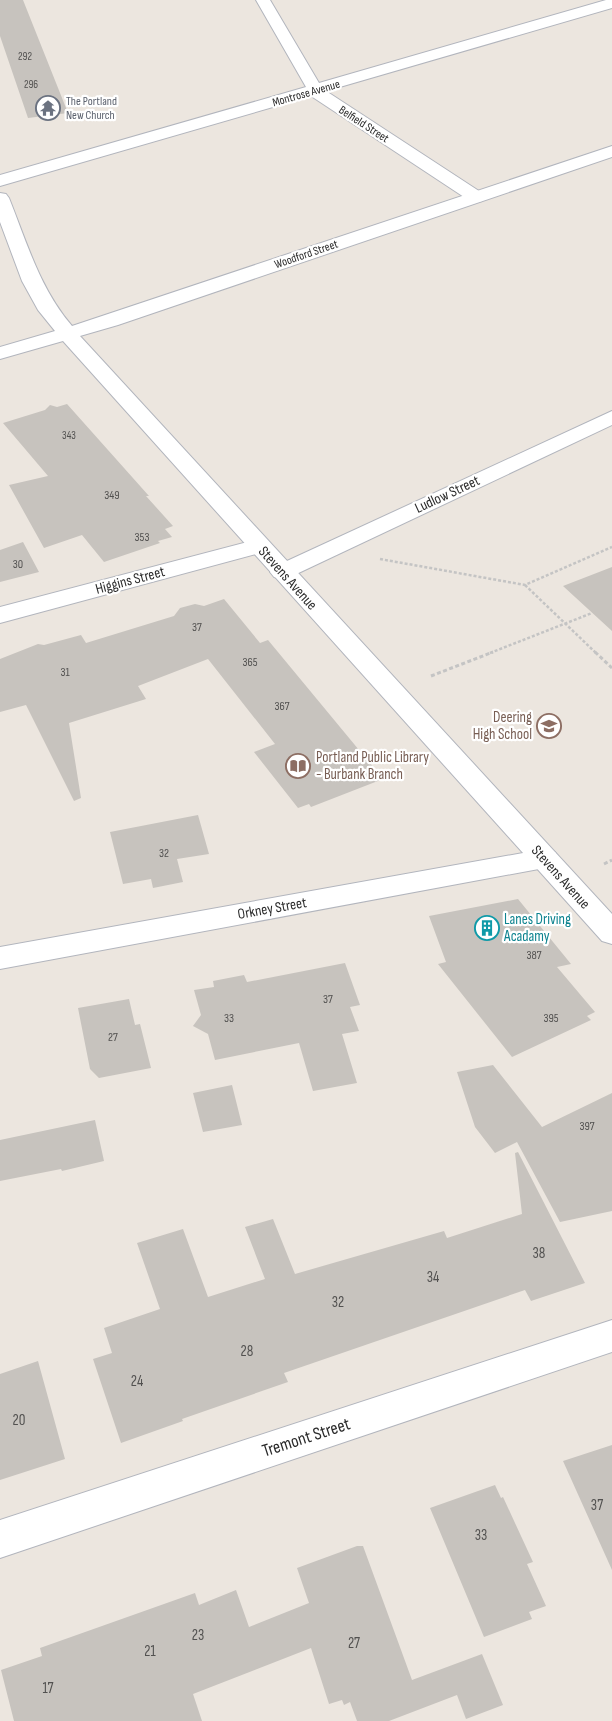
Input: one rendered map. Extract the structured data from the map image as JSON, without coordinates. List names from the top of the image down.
{
  "streets": {
    "street": [
      "Montrose Avenue",
      "Belfield Street",
      "Woodford Street",
      "Ludlow Street",
      "Stevens Avenue",
      "Higgins Street",
      "Orkney Street",
      "Tremont Street"
    ]
  },
  "crossings": [
    ["Montrose Avenue", "Belfield Street"],
    ["Belfield Street", "Woodford Street"],
    ["Woodford Street", "Stevens Avenue"],
    ["Ludlow Street", "Stevens Avenue"],
    ["Stevens Avenue", "Higgins Street"],
    ["Stevens Avenue", "Orkney Street"]
  ],
  "places": {
    "temple": ["The Portland New Church"],
    "school or university": ["Deering High School"],
    "library": ["Portland Public Library - Burbank Branch"],
    "building": ["Lanes Driving Acadamy"]
  },
  "house_numbers": [
    "292",
    "296",
    "343",
    "349",
    "353",
    "30",
    "37",
    "365",
    "31",
    "367",
    "32",
    "387",
    "37",
    "33",
    "395",
    "27",
    "397",
    "38",
    "34",
    "32",
    "28",
    "24",
    "20",
    "37",
    "33",
    "23",
    "27",
    "21",
    "17"
  ]
}
